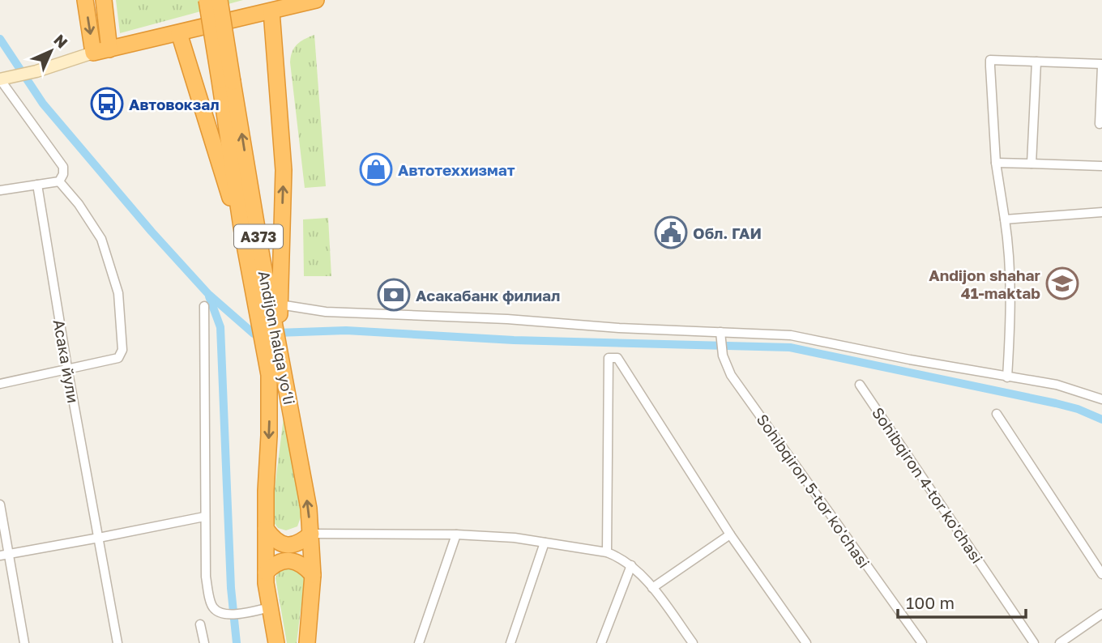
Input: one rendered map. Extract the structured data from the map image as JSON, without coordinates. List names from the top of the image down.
{
  "streets": {
    "highway": ["A373", "Andijon halqa yo‘li"],
    "street": ["Асака йули", "Sohibqiron 4-tor ko'chasi", "Sohibqiron 5-tor ko'chasi"]
  },
  "places": {
    "bus stop": ["Автовокзал"],
    "shop": ["Автотеххизмат"],
    "public building": ["Обл. ГАИ"],
    "school or university": ["Andijon shahar 41-maktab"],
    "bank": ["Асакабанк филиал"]
  },
  "scale_bar": "100 m",
  "north": "top right"
}
